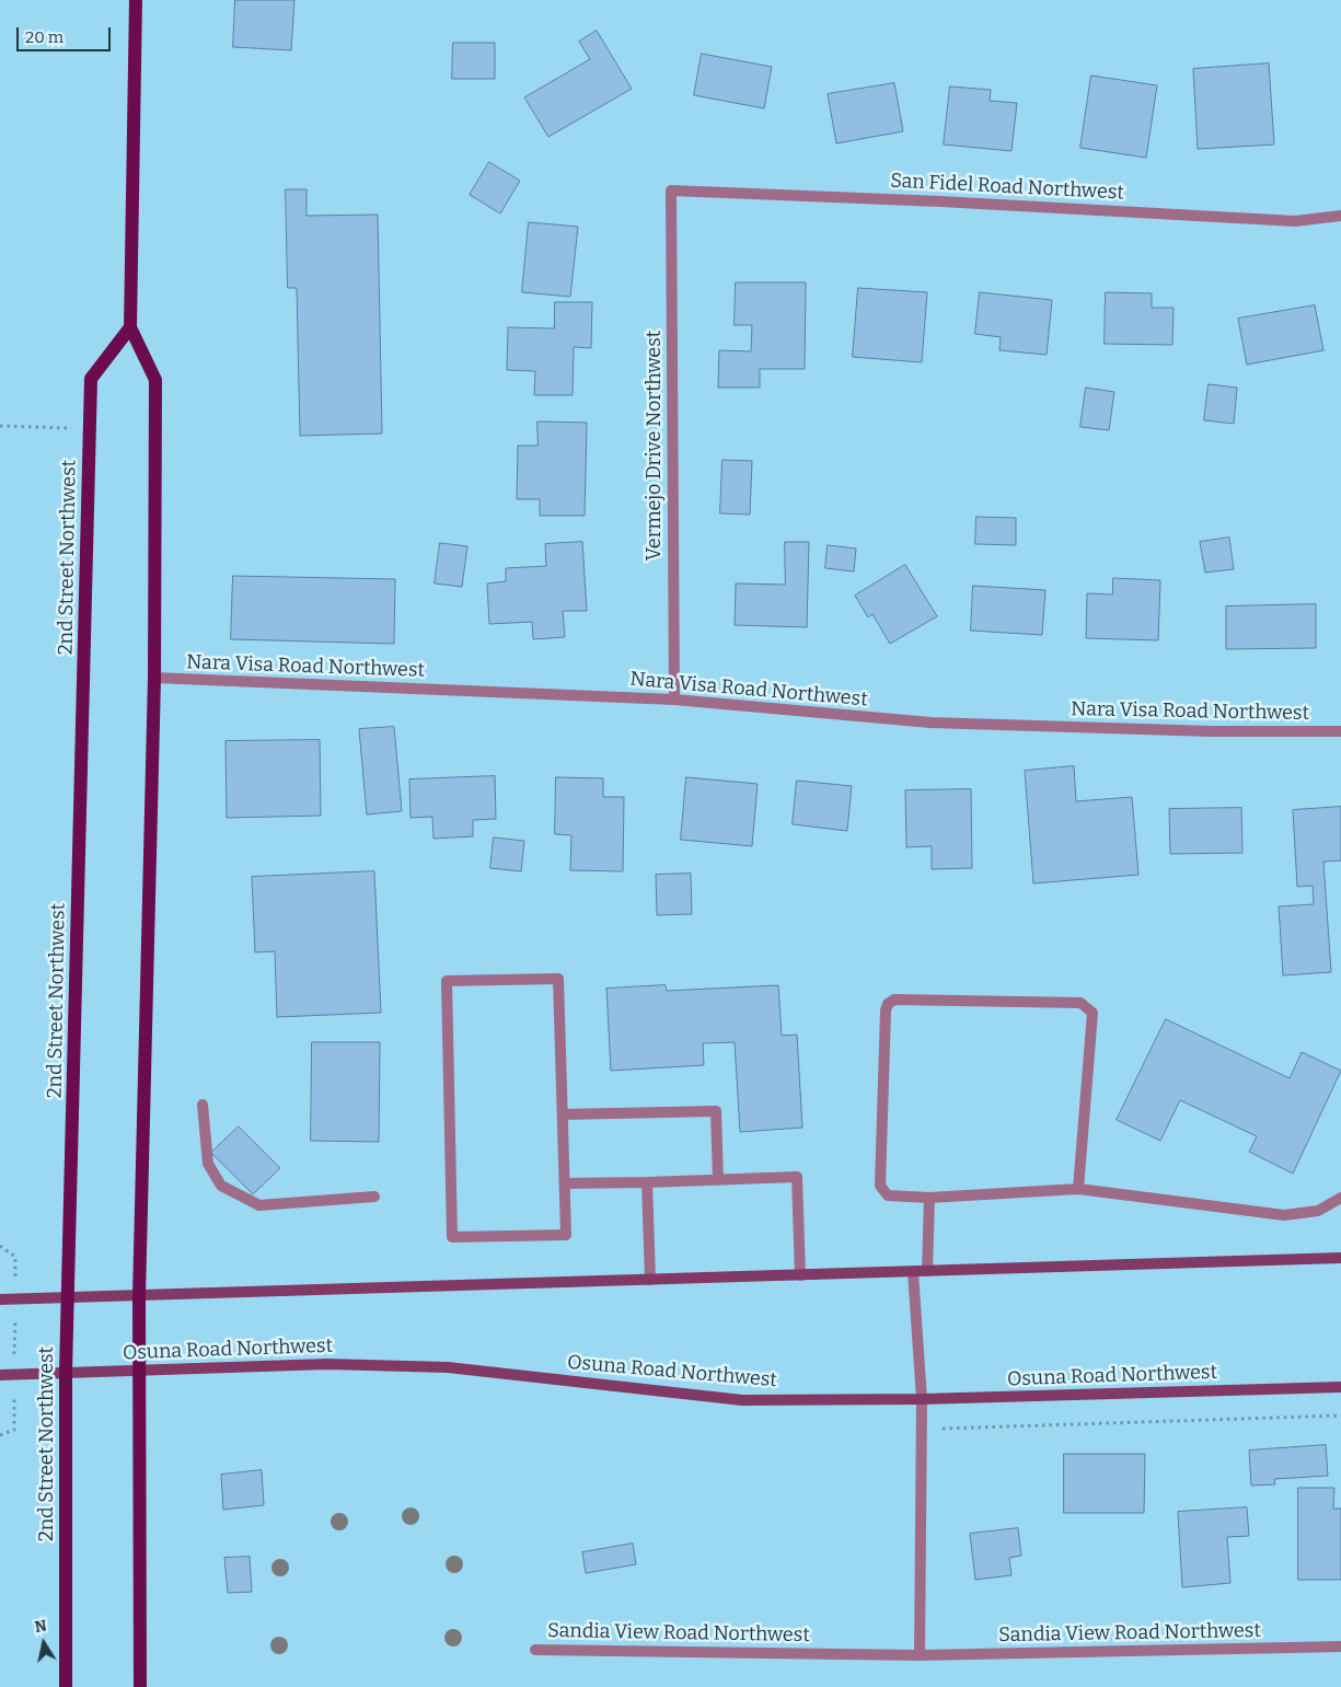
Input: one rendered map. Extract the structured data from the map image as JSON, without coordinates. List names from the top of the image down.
{
  "streets": {
    "main road": ["2nd Street Northwest", "Osuna Road Northwest"],
    "street": [
      "San Fidel Road Northwest",
      "Vermejo Drive Northwest",
      "Nara Visa Road Northwest",
      "Sandia View Road Northwest"
    ]
  },
  "crossings": [
    ["San Fidel Road Northwest", "Vermejo Drive Northwest"],
    ["Vermejo Drive Northwest", "Nara Visa Road Northwest"],
    ["2nd Street Northwest", "Osuna Road Northwest"]
  ],
  "scale_bar": "20 m",
  "north": "top"
}
